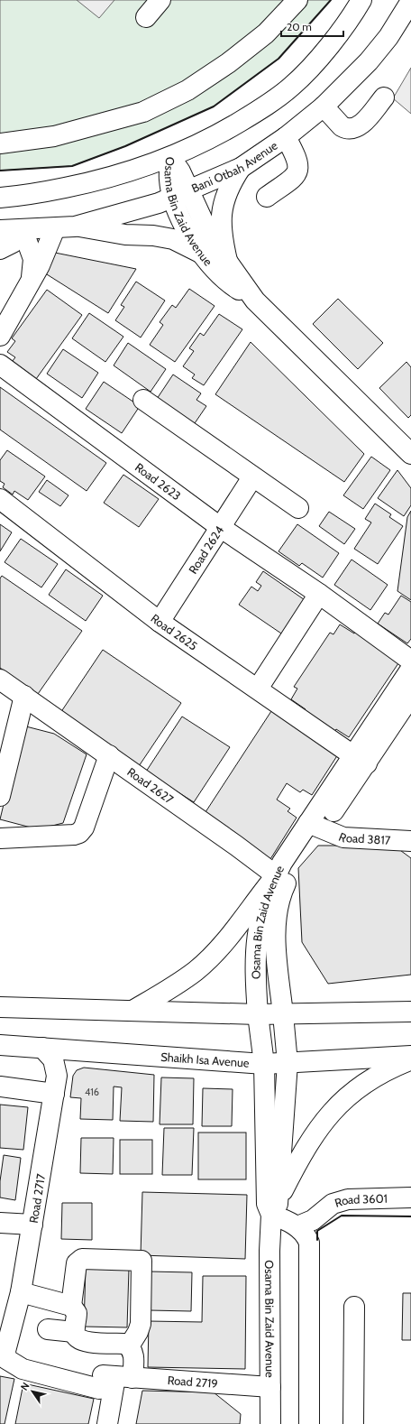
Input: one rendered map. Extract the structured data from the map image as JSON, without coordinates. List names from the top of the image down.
{
  "streets": {
    "street": [
      "Bani Otbah Avenue",
      "Osama Bin Zaid Avenue",
      "Road 2623",
      "Road 2624",
      "Road 2625",
      "Road 2627",
      "Road 3817",
      "Shaikh Isa Avenue",
      "Road 2717",
      "Road 3601",
      "Road 2719"
    ]
  },
  "crossings": [
    ["Bani Otbah Avenue", "Osama Bin Zaid Avenue"],
    ["Osama Bin Zaid Avenue", "Road 2625"],
    ["Osama Bin Zaid Avenue", "Road 2627"],
    ["Osama Bin Zaid Avenue", "Road 3817"],
    ["Osama Bin Zaid Avenue", "Shaikh Isa Avenue"],
    ["Osama Bin Zaid Avenue", "Road 2719"],
    ["Road 2623", "Road 2624"],
    ["Road 2624", "Road 2625"],
    ["Shaikh Isa Avenue", "Road 2717"],
    ["Road 2717", "Road 2719"]
  ],
  "house_numbers": ["416"],
  "scale_bar": "20 m",
  "north": "top left"
}
